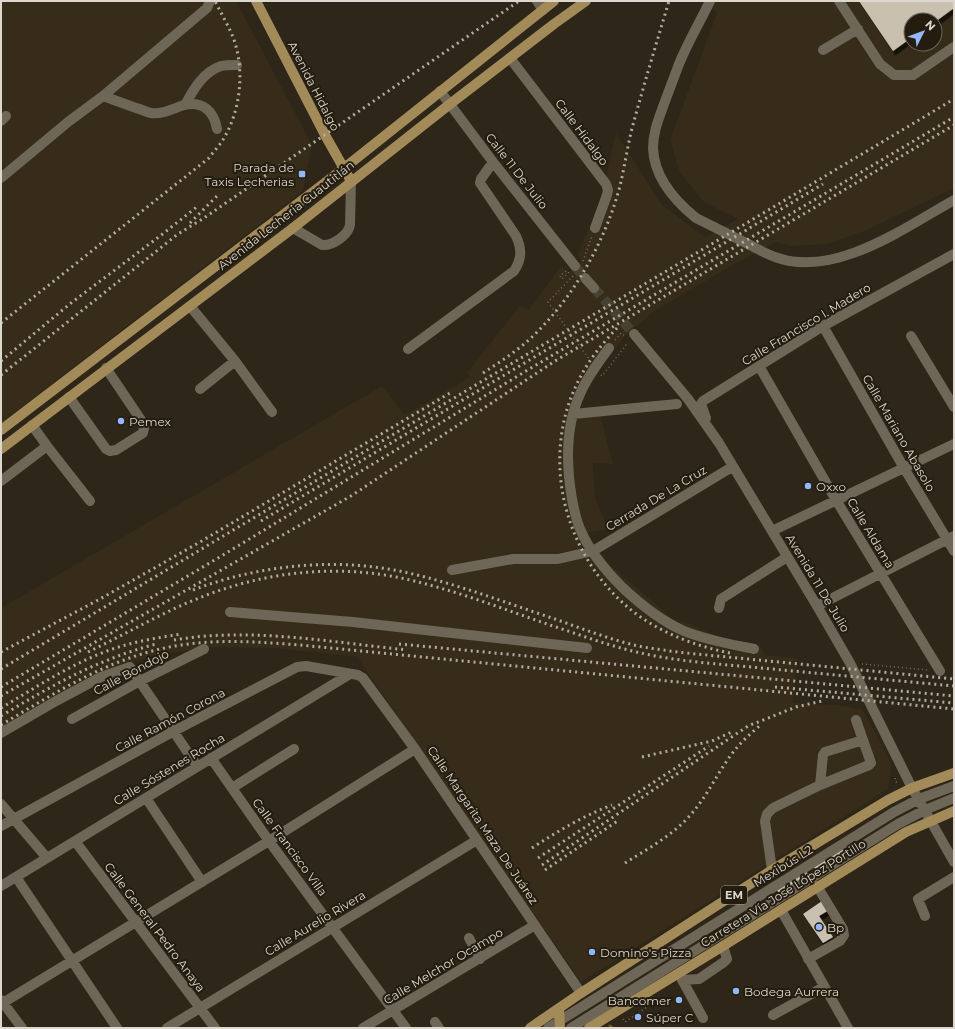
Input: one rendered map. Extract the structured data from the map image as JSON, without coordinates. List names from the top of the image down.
{
  "streets": {
    "main road": [
      "Avenida Hidalgo",
      "Avenida Lecheria Cuautitlán",
      "Carretera Vía José López Portillo",
      "EM"
    ],
    "street": [
      "Calle Hidalgo",
      "Calle 11 De Julio",
      "Calle Francisco I. Madero",
      "Calle Mariano Abasolo",
      "Cerrada De La Cruz",
      "Calle Aldama",
      "Avenida 11 De Julio",
      "Calle Bondojo",
      "Calle Ramón Corona",
      "Calle Sóstenes Rocha",
      "Calle Margarita Maza De Juárez",
      "Calle Francisco Villa",
      "Mexibús L2",
      "Calle Aurelio Rivera",
      "Calle General Pedro Anaya",
      "Calle Melchor Ocampo"
    ]
  },
  "crossings": [
    ["Avenida Hidalgo", "Avenida Lecheria Cuautitlán"],
    ["Calle Hidalgo", "Avenida Lecheria Cuautitlán"],
    ["Calle 11 De Julio", "Avenida Lecheria Cuautitlán"],
    ["Calle Francisco I. Madero", "Calle Mariano Abasolo"],
    ["Calle Francisco I. Madero", "Calle Aldama"],
    ["Calle Francisco I. Madero", "Avenida 11 De Julio"],
    ["Cerrada De La Cruz", "Avenida 11 De Julio"],
    ["Avenida 11 De Julio", "Mexibús L2"],
    ["Avenida 11 De Julio", "Carretera Vía José López Portillo"],
    ["Calle Ramón Corona", "Calle Sóstenes Rocha"],
    ["Calle Ramón Corona", "Calle Margarita Maza De Juárez"],
    ["Calle Sóstenes Rocha", "Calle Margarita Maza De Juárez"],
    ["Calle Sóstenes Rocha", "Calle Francisco Villa"],
    ["Calle Sóstenes Rocha", "Calle General Pedro Anaya"],
    ["Calle Margarita Maza De Juárez", "Carretera Vía José López Portillo"],
    ["Calle Margarita Maza De Juárez", "Calle Aurelio Rivera"],
    ["Calle Margarita Maza De Juárez", "Calle Melchor Ocampo"],
    ["Calle Francisco Villa", "Calle Aurelio Rivera"],
    ["Calle Francisco Villa", "Calle Melchor Ocampo"],
    ["Mexibús L2", "Carretera Vía José López Portillo"],
    ["Calle Aurelio Rivera", "Calle General Pedro Anaya"]
  ],
  "places": {
    "transit": ["Parada de Taxis Lecherias"],
    "other": [
      "Pemex",
      "Oxxo",
      "Bp",
      "Domino's Pizza",
      "Bodega Aurrera",
      "Bancomer",
      "Súper C"
    ]
  },
  "north": "top right"
}
